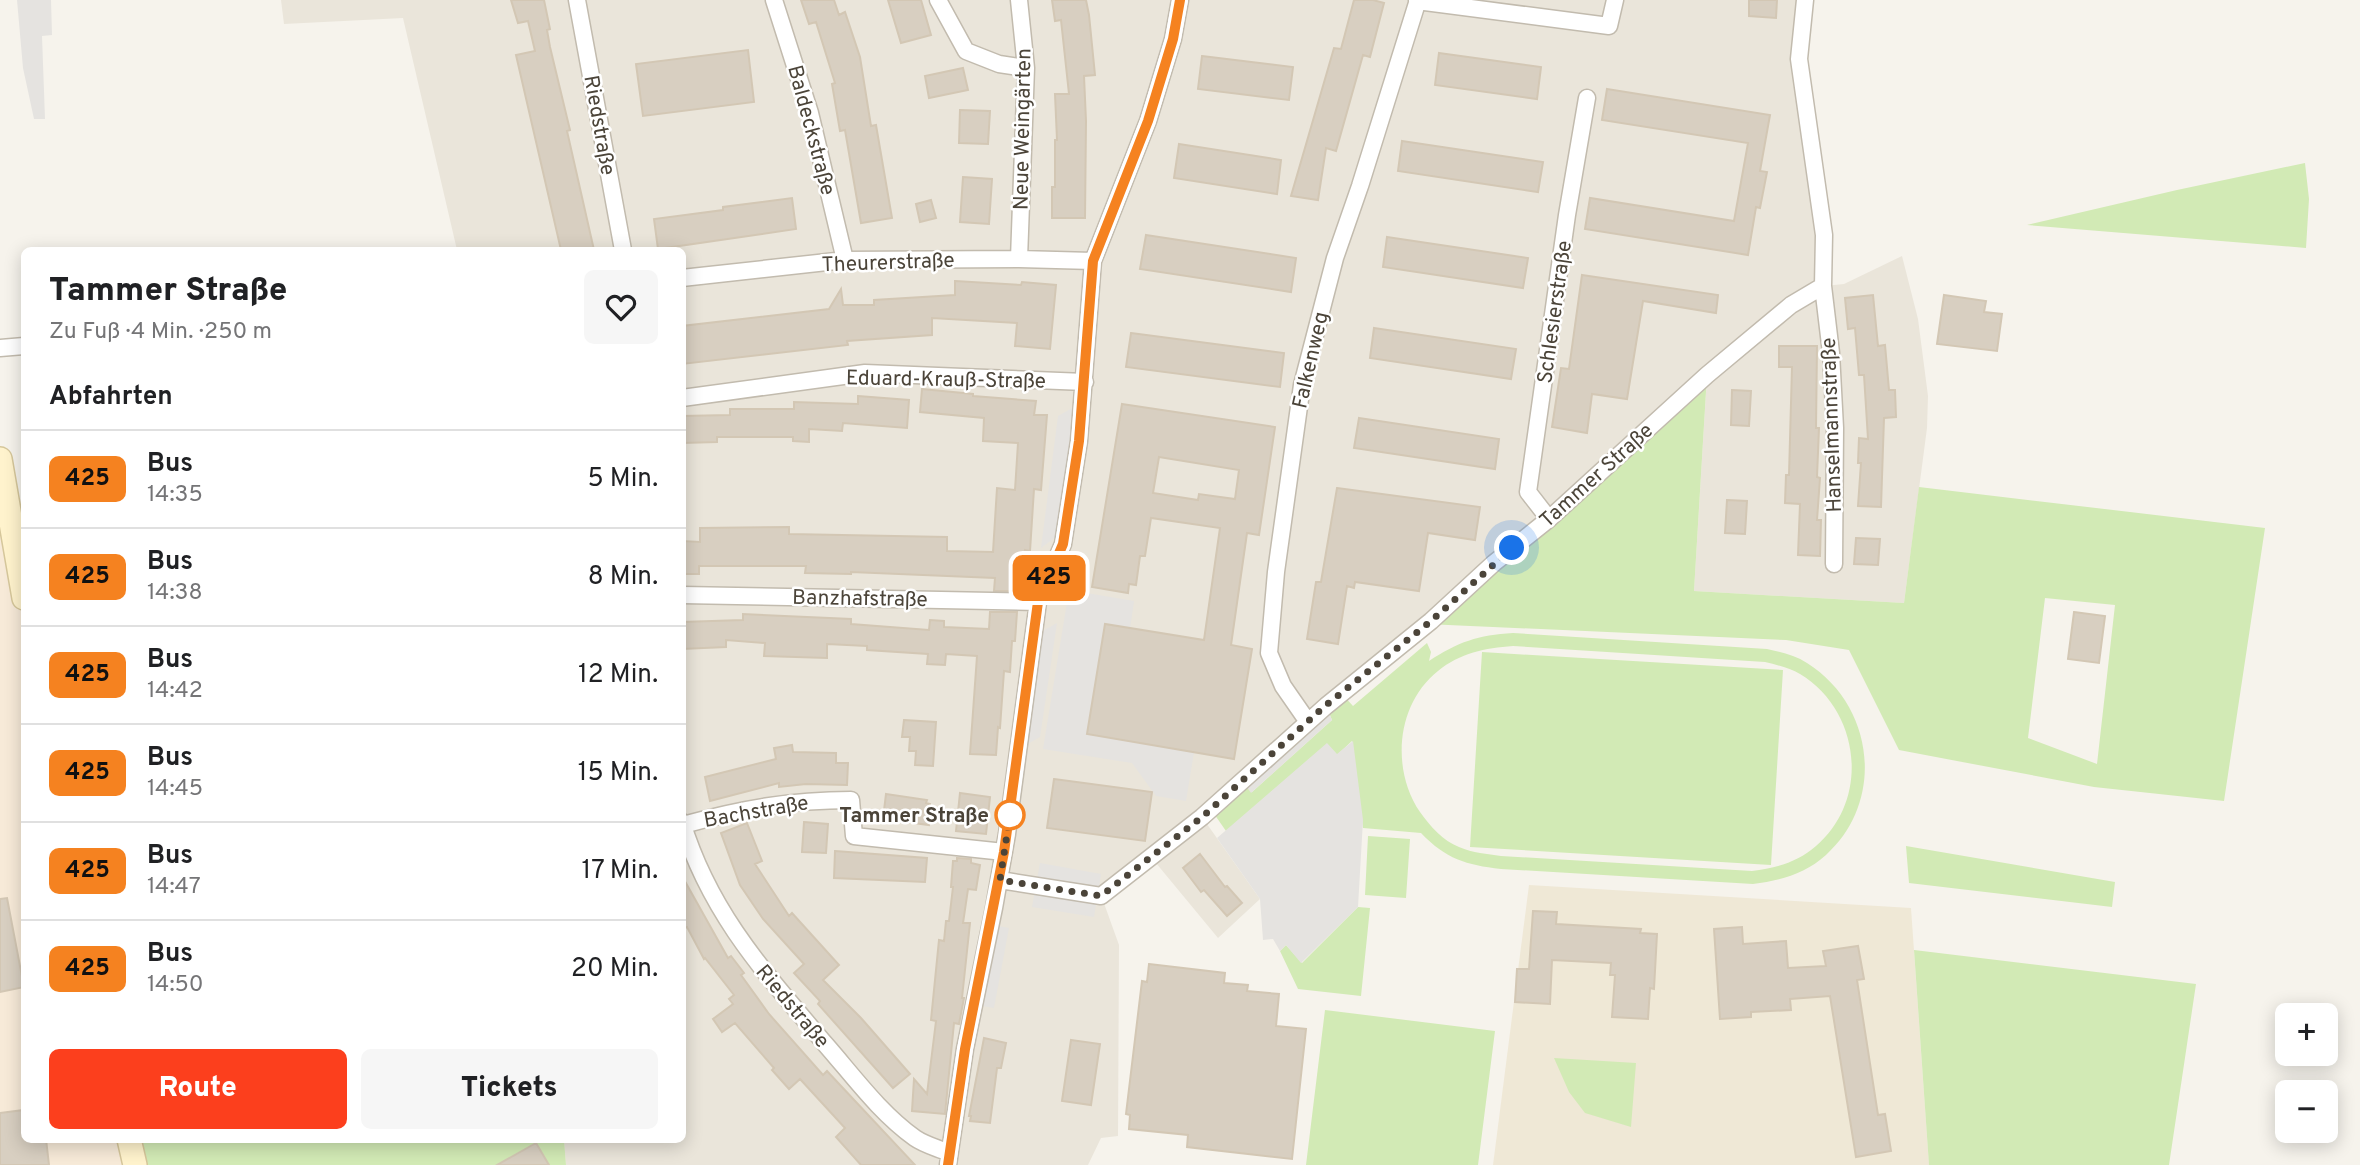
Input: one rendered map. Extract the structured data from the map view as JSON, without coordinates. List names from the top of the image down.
{
  "streets": {
    "street": [
      "Riedstraße",
      "Neue Weingärten",
      "Baldeckstraße",
      "Theurerstraße",
      "Schlesierstraße",
      "Falkenweg",
      "Eduard-Krauß-Straße",
      "Hanselmannstraße",
      "Tammer Straße",
      "Banzhafstraße",
      "Bachstraße"
    ]
  },
  "crossings": [
    ["Neue Weingärten", "Theurerstraße"],
    ["Baldeckstraße", "Theurerstraße"],
    ["Schlesierstraße", "Tammer Straße"],
    ["Falkenweg", "Tammer Straße"],
    ["Hanselmannstraße", "Tammer Straße"]
  ],
  "places": ["Tammer Straße"],
  "lines": ["bus line 425"],
  "page": {
    "on_map": "425",
    "heading": [
      ["Tammer Straße", "Zu Fuß · 4 Min. · 250 m"],
      "Abfahrten"
    ],
    "list": [
      {
        "mark": "425",
        "name": "Bus",
        "note": "14:35",
        "value": "5 Min."
      },
      {
        "mark": "425",
        "name": "Bus",
        "note": "14:38",
        "value": "8 Min."
      },
      {
        "mark": "425",
        "name": "Bus",
        "note": "14:42",
        "value": "12 Min."
      },
      {
        "mark": "425",
        "name": "Bus",
        "note": "14:45",
        "value": "15 Min."
      },
      {
        "mark": "425",
        "name": "Bus",
        "note": "14:47",
        "value": "17 Min."
      },
      {
        "mark": "425",
        "name": "Bus",
        "note": "14:50",
        "value": "20 Min."
      }
    ],
    "map_buttons": ["+", "−"],
    "buttons": ["Route", "Tickets"]
  }
}
